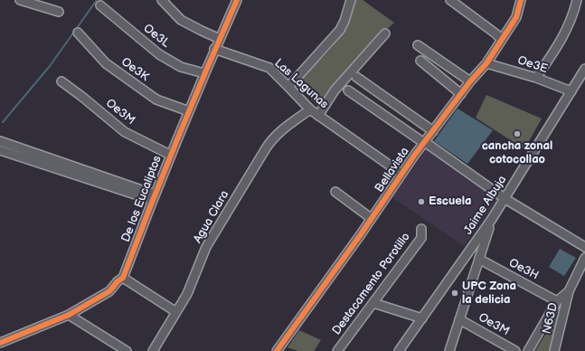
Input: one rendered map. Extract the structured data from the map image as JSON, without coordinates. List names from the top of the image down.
{
  "streets": {
    "street": [
      "Oe3L",
      "Oe3E",
      "Oe3K",
      "Las Lagunas",
      "Oe3M",
      "Bellavista",
      "De los Eucaliptos",
      "Jaime Albuja",
      "Agua Clara",
      "Oe3H",
      "Destacamento Porotillo",
      "N63D"
    ]
  },
  "crossings": [
    ["Oe3L", "De los Eucaliptos"],
    ["Oe3E", "Bellavista"],
    ["Oe3E", "Jaime Albuja"],
    ["Oe3K", "De los Eucaliptos"],
    ["Las Lagunas", "Bellavista"],
    ["Las Lagunas", "De los Eucaliptos"],
    ["Las Lagunas", "Agua Clara"],
    ["Oe3M", "De los Eucaliptos"]
  ],
  "places": ["cancha zonal cotocollao", "Escuela", "UPC Zona la delicia"]
}
